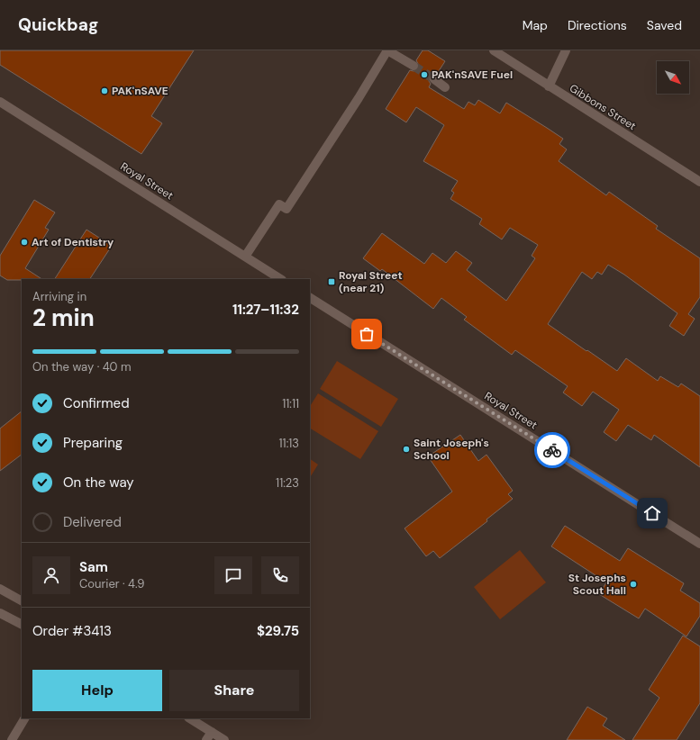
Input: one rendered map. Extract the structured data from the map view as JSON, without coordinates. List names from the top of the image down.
{
  "streets": {
    "street": ["Gibbons Street", "Royal Street"]
  },
  "places": {
    "other": [
      "PAK'nSAVE Fuel",
      "PAK'nSAVE",
      "Art of Dentistry",
      "Saint Joseph's School",
      "St Josephs Scout Hall"
    ],
    "transit": ["Royal Street (near 21)"]
  },
  "north": "bottom right",
  "page": {
    "header": "Quickbag",
    "nav": ["Map", "Directions", "Saved"],
    "heading": ["2 min", "Arriving in", "11:27–11:32"],
    "panel": [
      "Sam",
      "Courier · 4.9",
      "Order #3413",
      "$29.75"
    ],
    "bar": "On the way · 40 m",
    "list": [
      ["Confirmed", "11:11"],
      ["Preparing", "11:13"],
      ["On the way", "11:23"],
      "Delivered"
    ],
    "buttons": ["Help", "Share"]
  }
}
